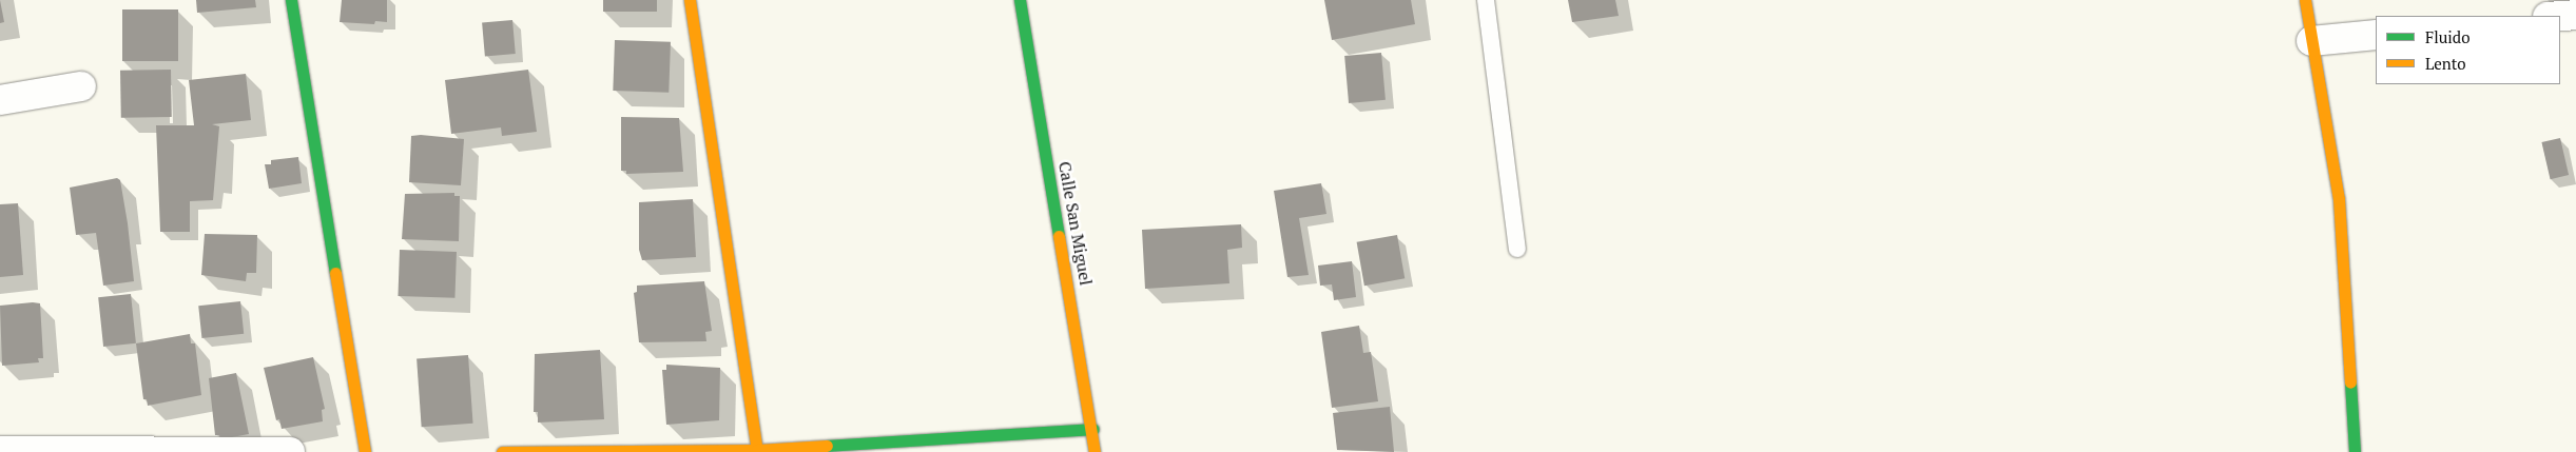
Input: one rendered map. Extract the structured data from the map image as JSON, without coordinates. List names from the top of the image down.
{
  "streets": {
    "street": ["Calle San Miguel"]
  },
  "legend": ["Fluido", "Lento"]
}
